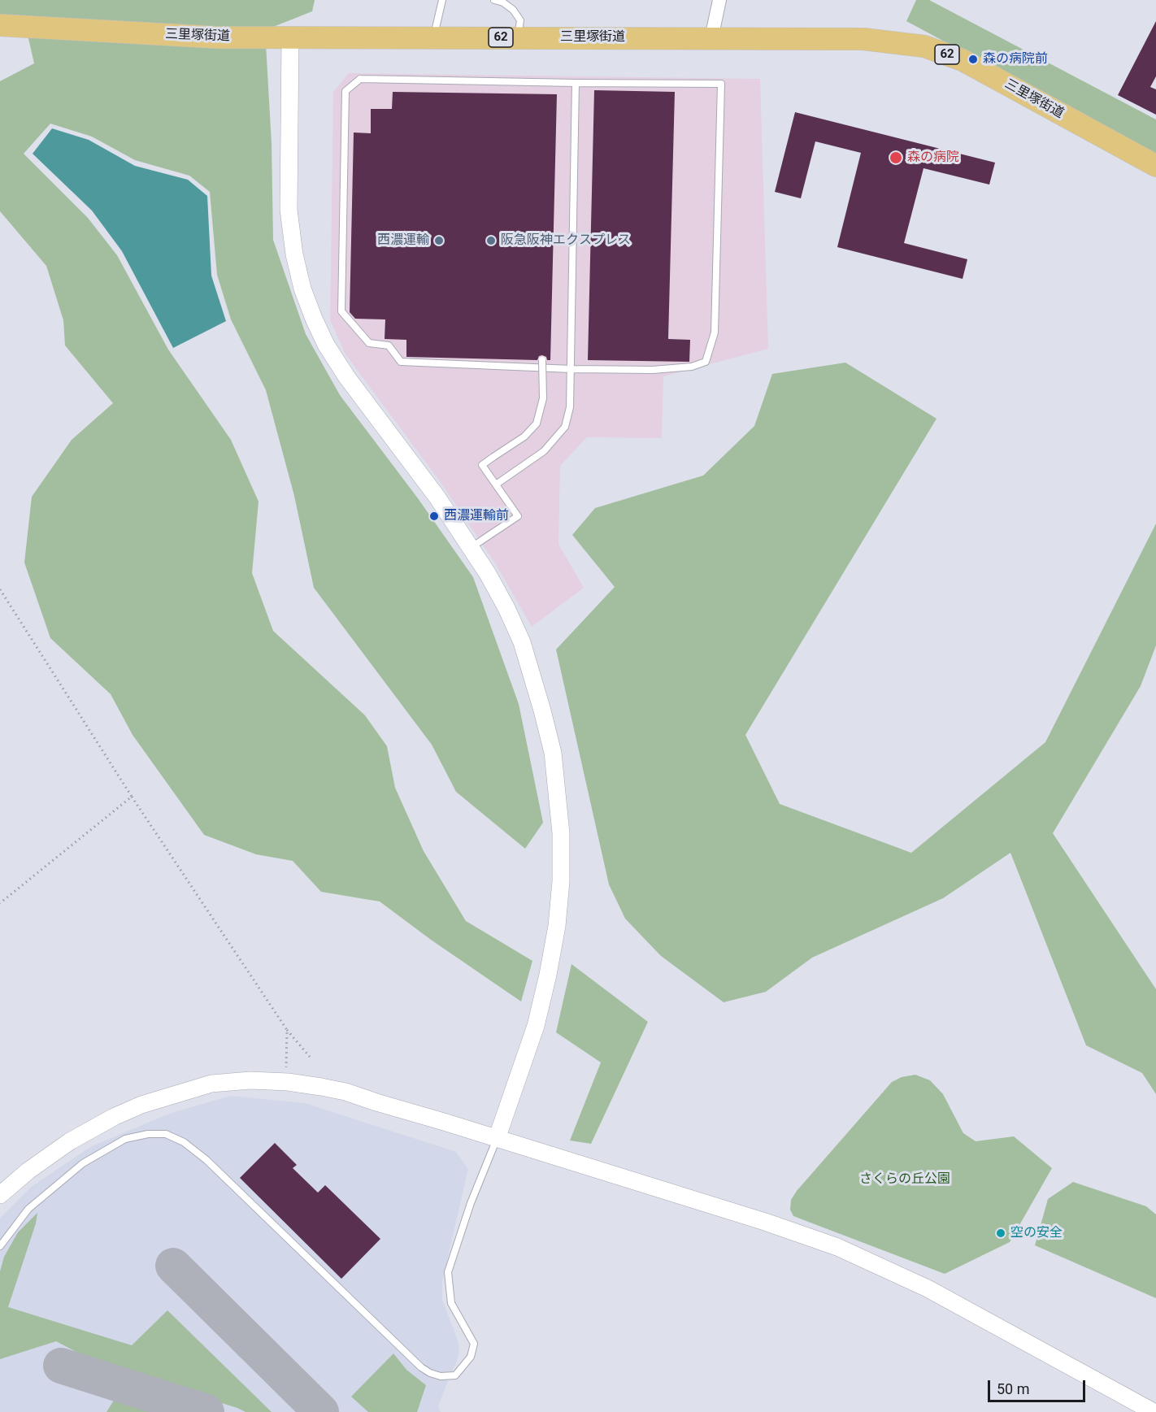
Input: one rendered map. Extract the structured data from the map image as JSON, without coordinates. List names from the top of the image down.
{
  "streets": {
    "main road": ["三里塚街道", "62"]
  },
  "parks": ["さくらの丘公園"],
  "places": [
    "森の病院前",
    "森の病院",
    "西濃運輸",
    "阪急阪神エクスプレス",
    "西濃運輸前",
    "空の安全"
  ],
  "scale_bar": "50 m"
}
